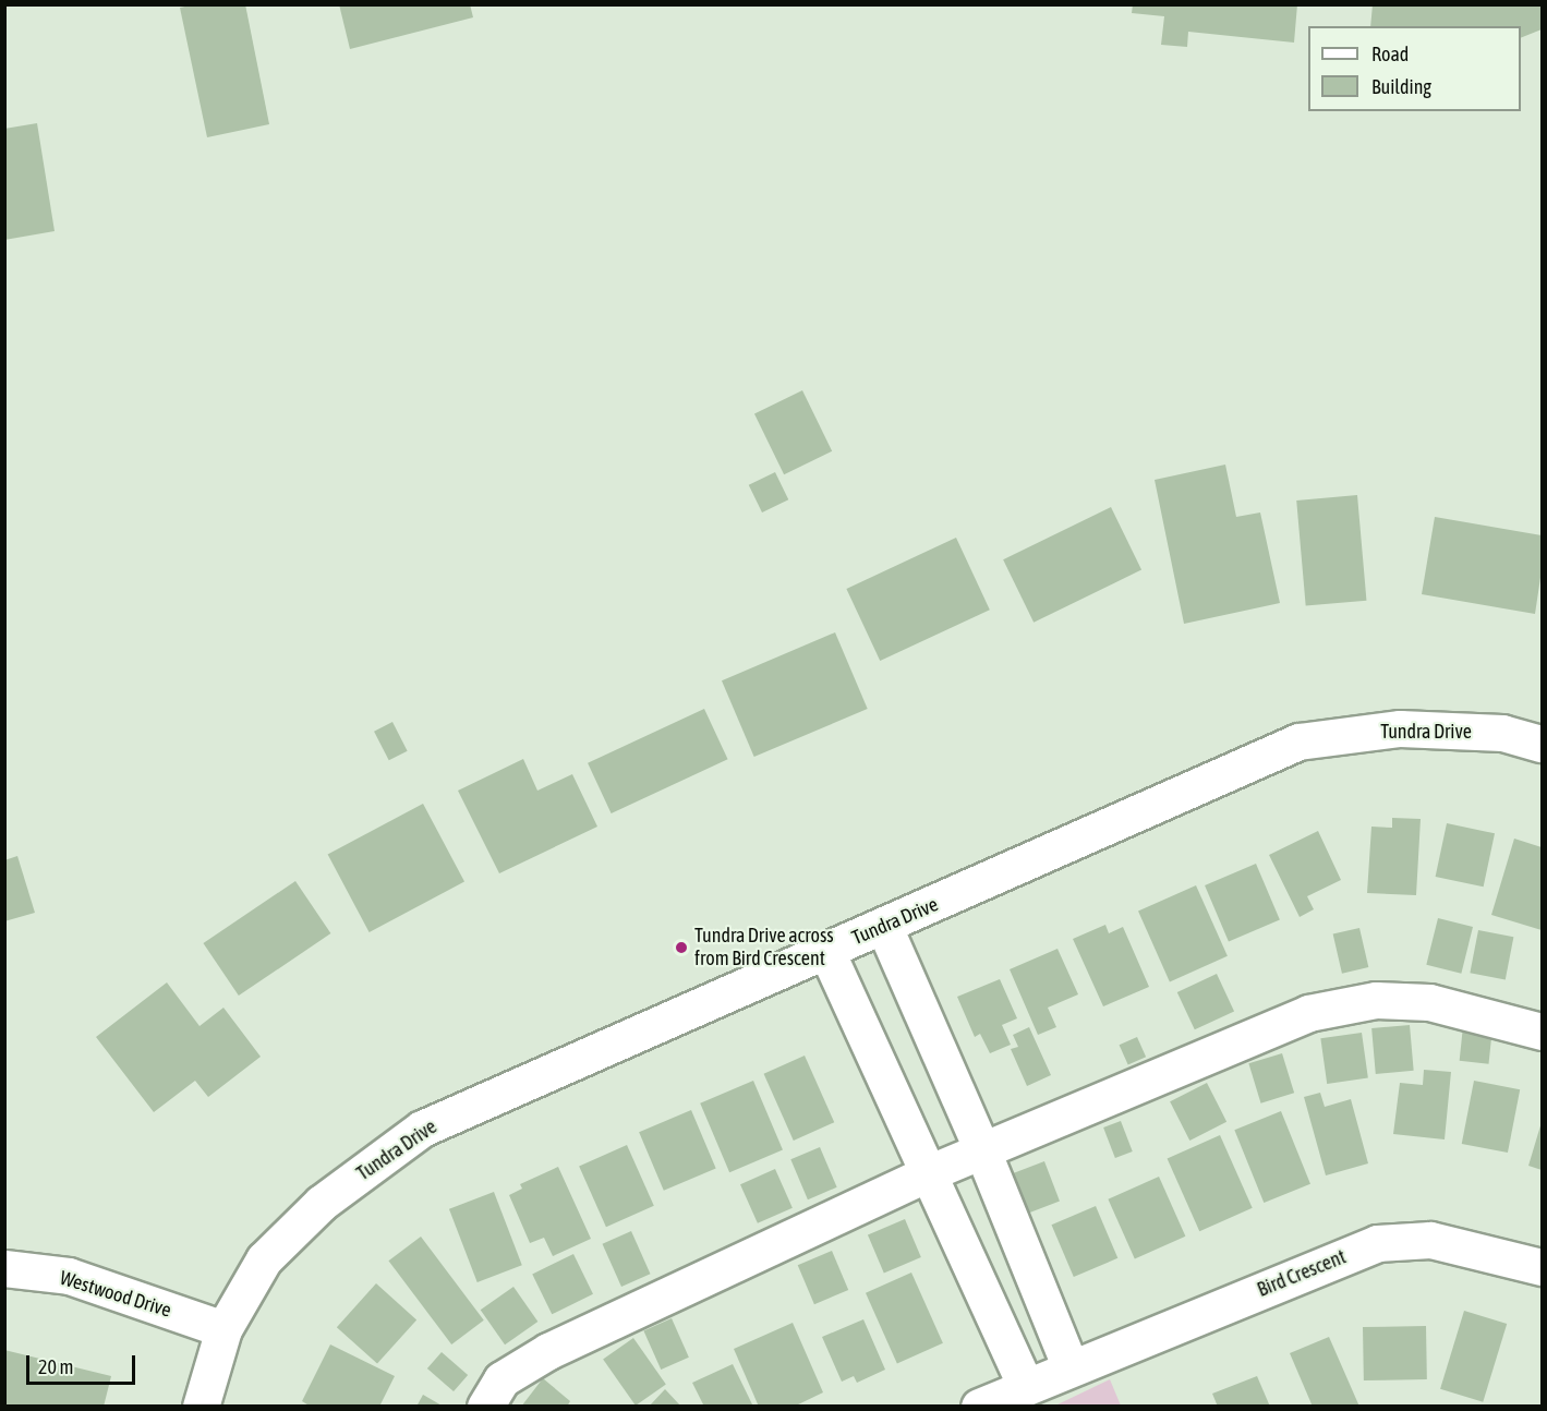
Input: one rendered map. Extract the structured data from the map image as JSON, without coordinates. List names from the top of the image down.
{
  "streets": {
    "street": ["Tundra Drive", "Bird Crescent", "Westwood Drive"]
  },
  "crossings": [
    ["Tundra Drive", "Westwood Drive"]
  ],
  "places": ["Tundra Drive across from Bird Crescent"],
  "legend": ["Road", "Building"],
  "scale_bar": "20 m"
}
